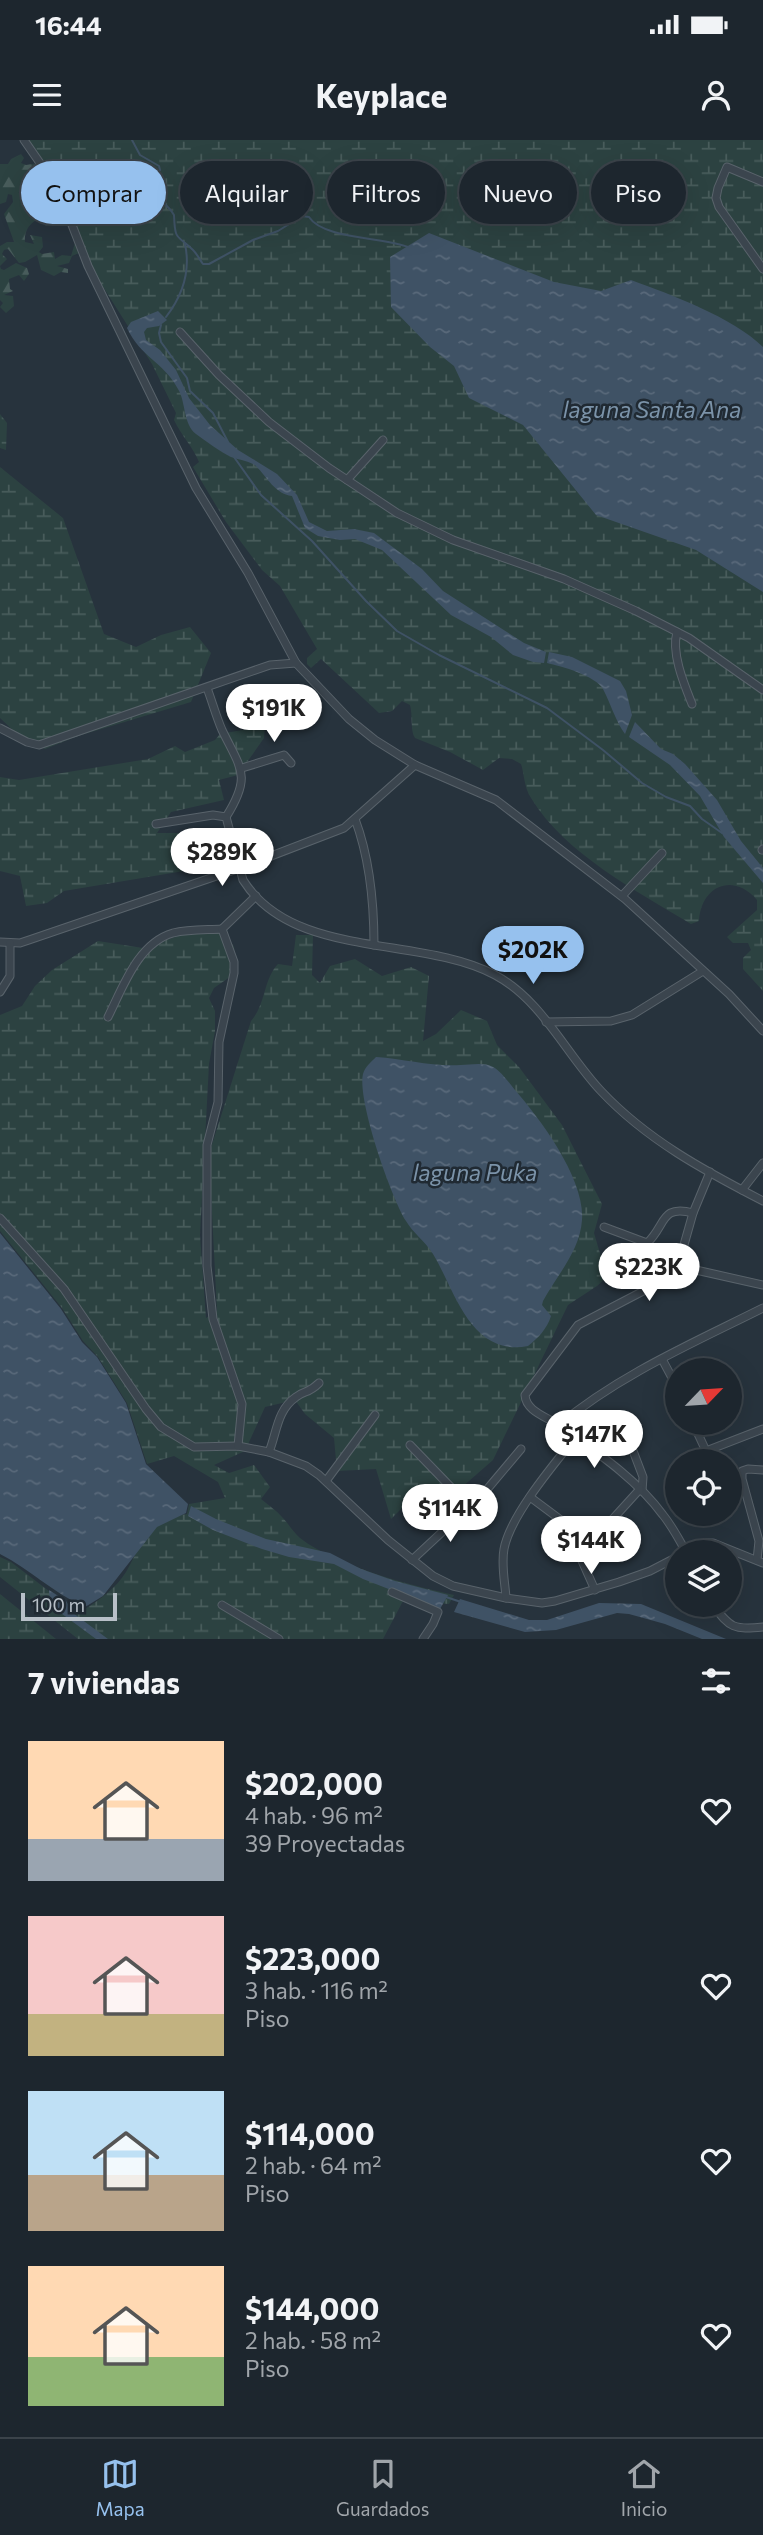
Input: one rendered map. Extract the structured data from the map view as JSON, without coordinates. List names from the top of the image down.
{
  "water": ["laguna Santa Ana", "laguna Puka"],
  "scale_bar": "100 m",
  "north": "top right",
  "page": {
    "status": "16:44",
    "header": "Keyplace",
    "chip": [
      "Comprar",
      "Alquilar",
      "Filtros",
      "Nuevo",
      "Piso"
    ],
    "price": [
      "$191K",
      "$289K",
      "$202K",
      "$223K",
      "$147K",
      "$114K",
      "$144K"
    ],
    "scale": "100 m",
    "heading": "7 viviendas",
    "list": [
      {
        "name": "$202,000",
        "note": "4 hab. · 96 m² · 39 Proyectadas"
      },
      {
        "name": "$223,000",
        "note": "3 hab. · 116 m² · Piso"
      },
      {
        "name": "$114,000",
        "note": "2 hab. · 64 m² · Piso"
      },
      {
        "name": "$144,000",
        "note": "2 hab. · 58 m² · Piso"
      }
    ],
    "tabs": ["Mapa", "Guardados", "Inicio"]
  }
}
